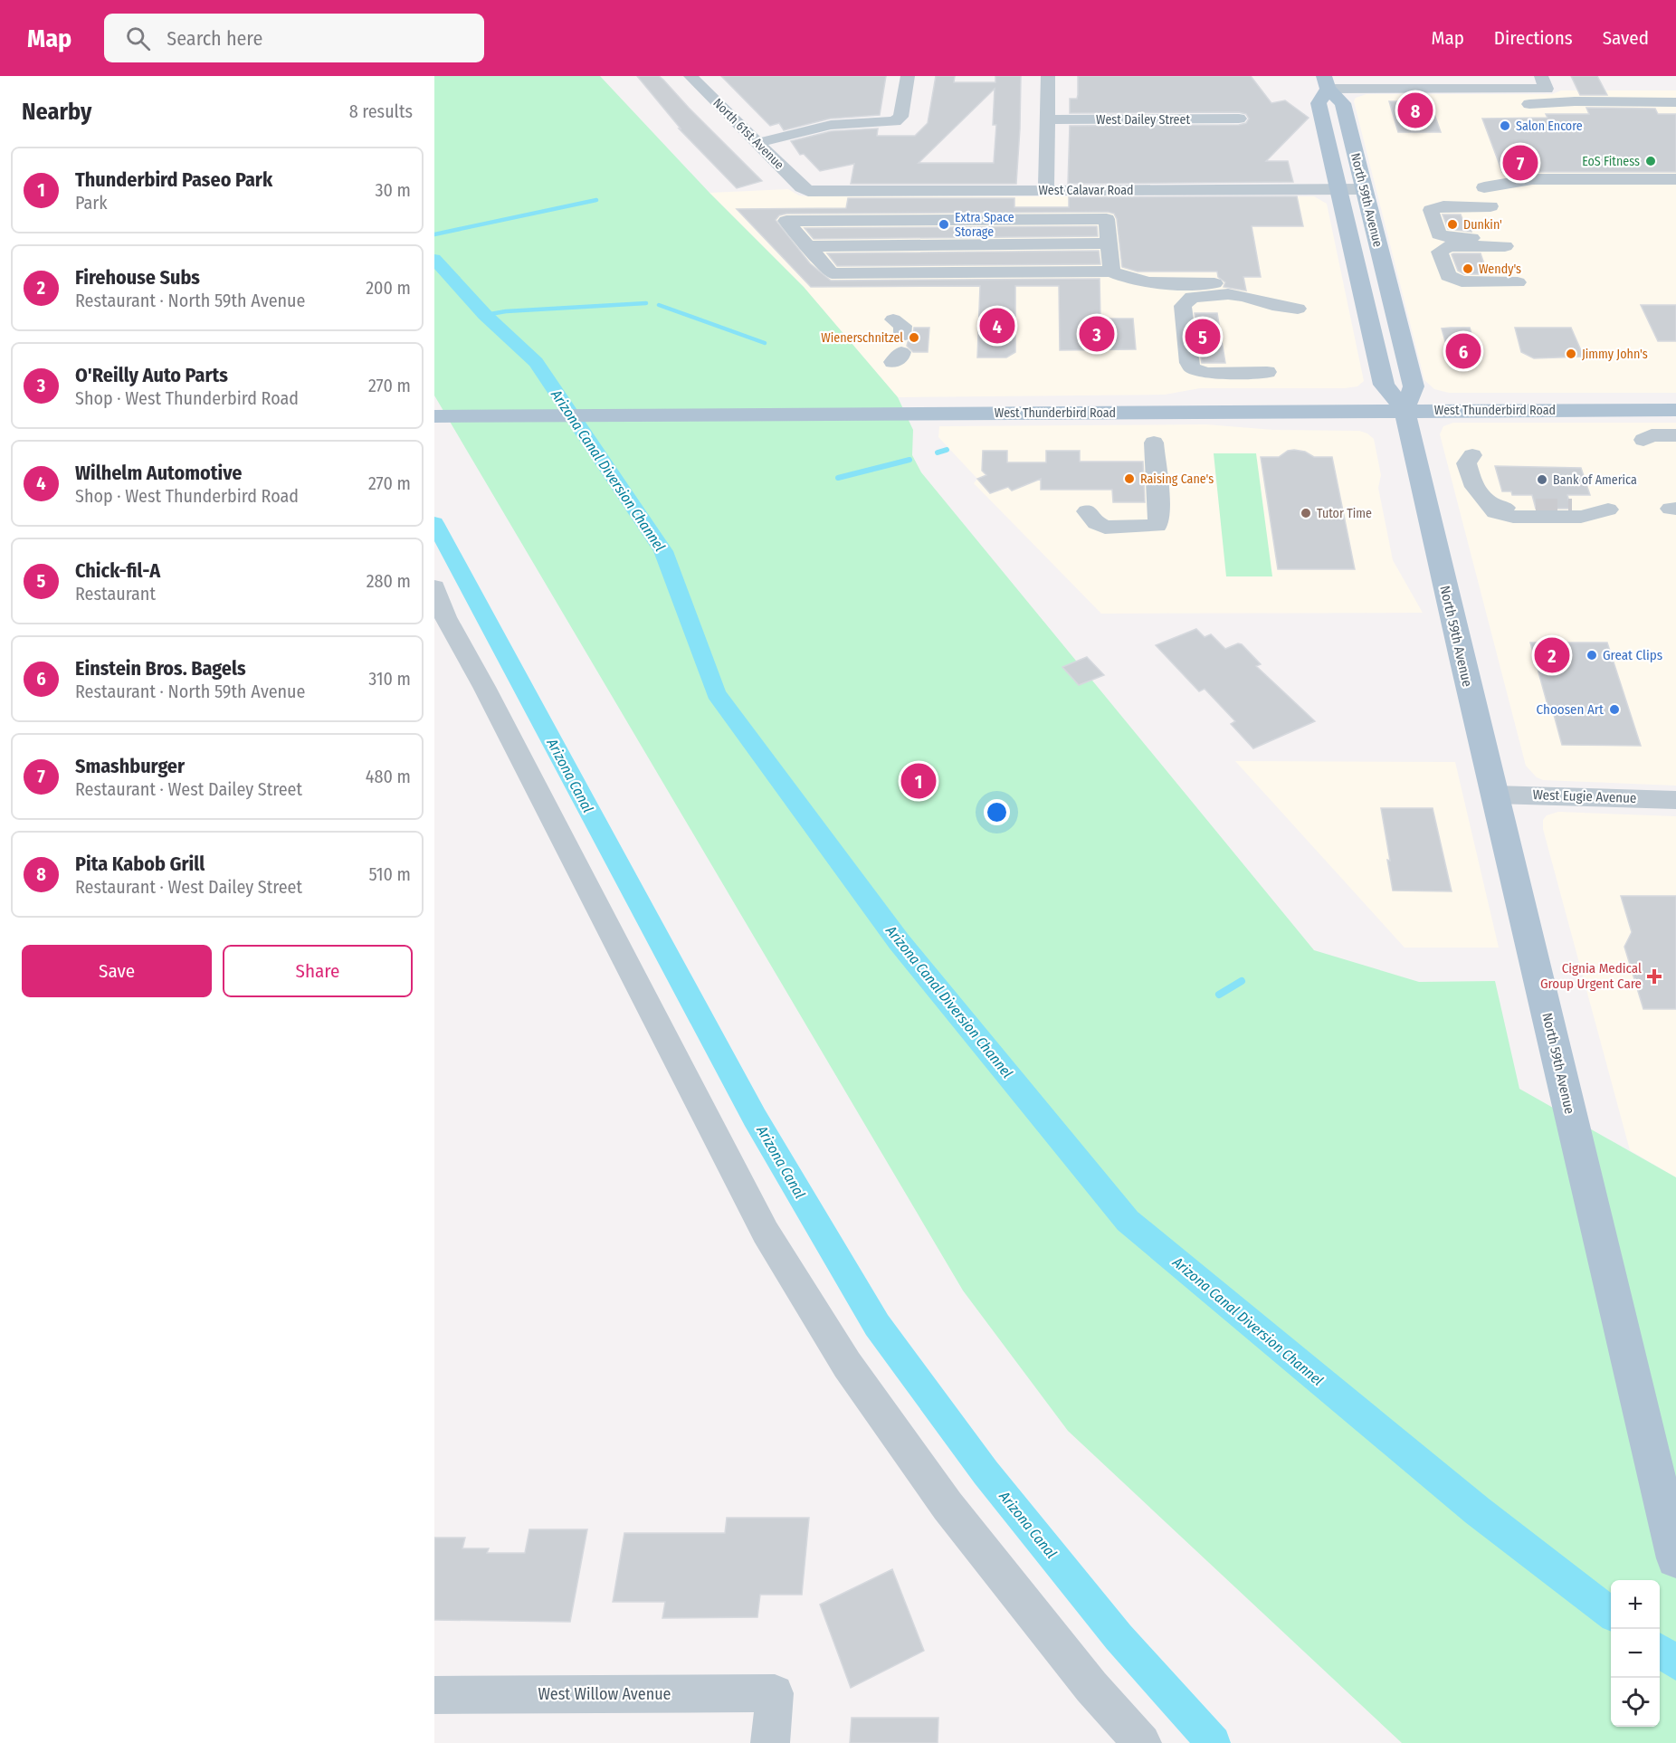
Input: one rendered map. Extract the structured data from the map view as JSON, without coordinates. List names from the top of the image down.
{
  "streets": {
    "main road": ["North 59th Avenue", "West Thunderbird Road"],
    "street": [
      "West Dailey Street",
      "North 61st Avenue",
      "West Calavar Road",
      "West Eugie Avenue",
      "West Willow Avenue"
    ]
  },
  "crossings": [
    ["North 61st Avenue", "West Calavar Road"],
    ["West Calavar Road", "North 59th Avenue"],
    ["North 59th Avenue", "West Thunderbird Road"],
    ["North 59th Avenue", "West Eugie Avenue"]
  ],
  "water": ["Arizona Canal Diversion Channel", "Arizona Canal"],
  "places": {
    "other": [
      "Salon Encore",
      "EoS Fitness",
      "Extra Space Storage",
      "Dunkin'",
      "Wendy's",
      "Wienerschnitzel",
      "Jimmy John's",
      "Raising Cane's",
      "Bank of America",
      "Tutor Time",
      "Great Clips",
      "Choosen Art"
    ],
    "health": ["Cignia Medical Group Urgent Care"]
  },
  "page": {
    "header": "Map",
    "search": "Search here",
    "nav": ["Map", "Directions", "Saved"],
    "heading": ["Nearby", "8 results"],
    "pins": [
      "8",
      "7",
      "4",
      "3",
      "5",
      "6",
      "2",
      "1"
    ],
    "list": [
      {
        "mark": "1",
        "name": "Thunderbird Paseo Park",
        "note": "Park",
        "value": "30 m"
      },
      {
        "mark": "2",
        "name": "Firehouse Subs",
        "note": "Restaurant · North 59th Avenue",
        "value": "200 m"
      },
      {
        "mark": "3",
        "name": "O'Reilly Auto Parts",
        "note": "Shop · West Thunderbird Road",
        "value": "270 m"
      },
      {
        "mark": "4",
        "name": "Wilhelm Automotive",
        "note": "Shop · West Thunderbird Road",
        "value": "270 m"
      },
      {
        "mark": "5",
        "name": "Chick-fil-A",
        "note": "Restaurant",
        "value": "280 m"
      },
      {
        "mark": "6",
        "name": "Einstein Bros. Bagels",
        "note": "Restaurant · North 59th Avenue",
        "value": "310 m"
      },
      {
        "mark": "7",
        "name": "Smashburger",
        "note": "Restaurant · West Dailey Street",
        "value": "480 m"
      },
      {
        "mark": "8",
        "name": "Pita Kabob Grill",
        "note": "Restaurant · West Dailey Street",
        "value": "510 m"
      }
    ],
    "buttons": ["Save", "Share"],
    "map_buttons": ["+", "−"]
  }
}
